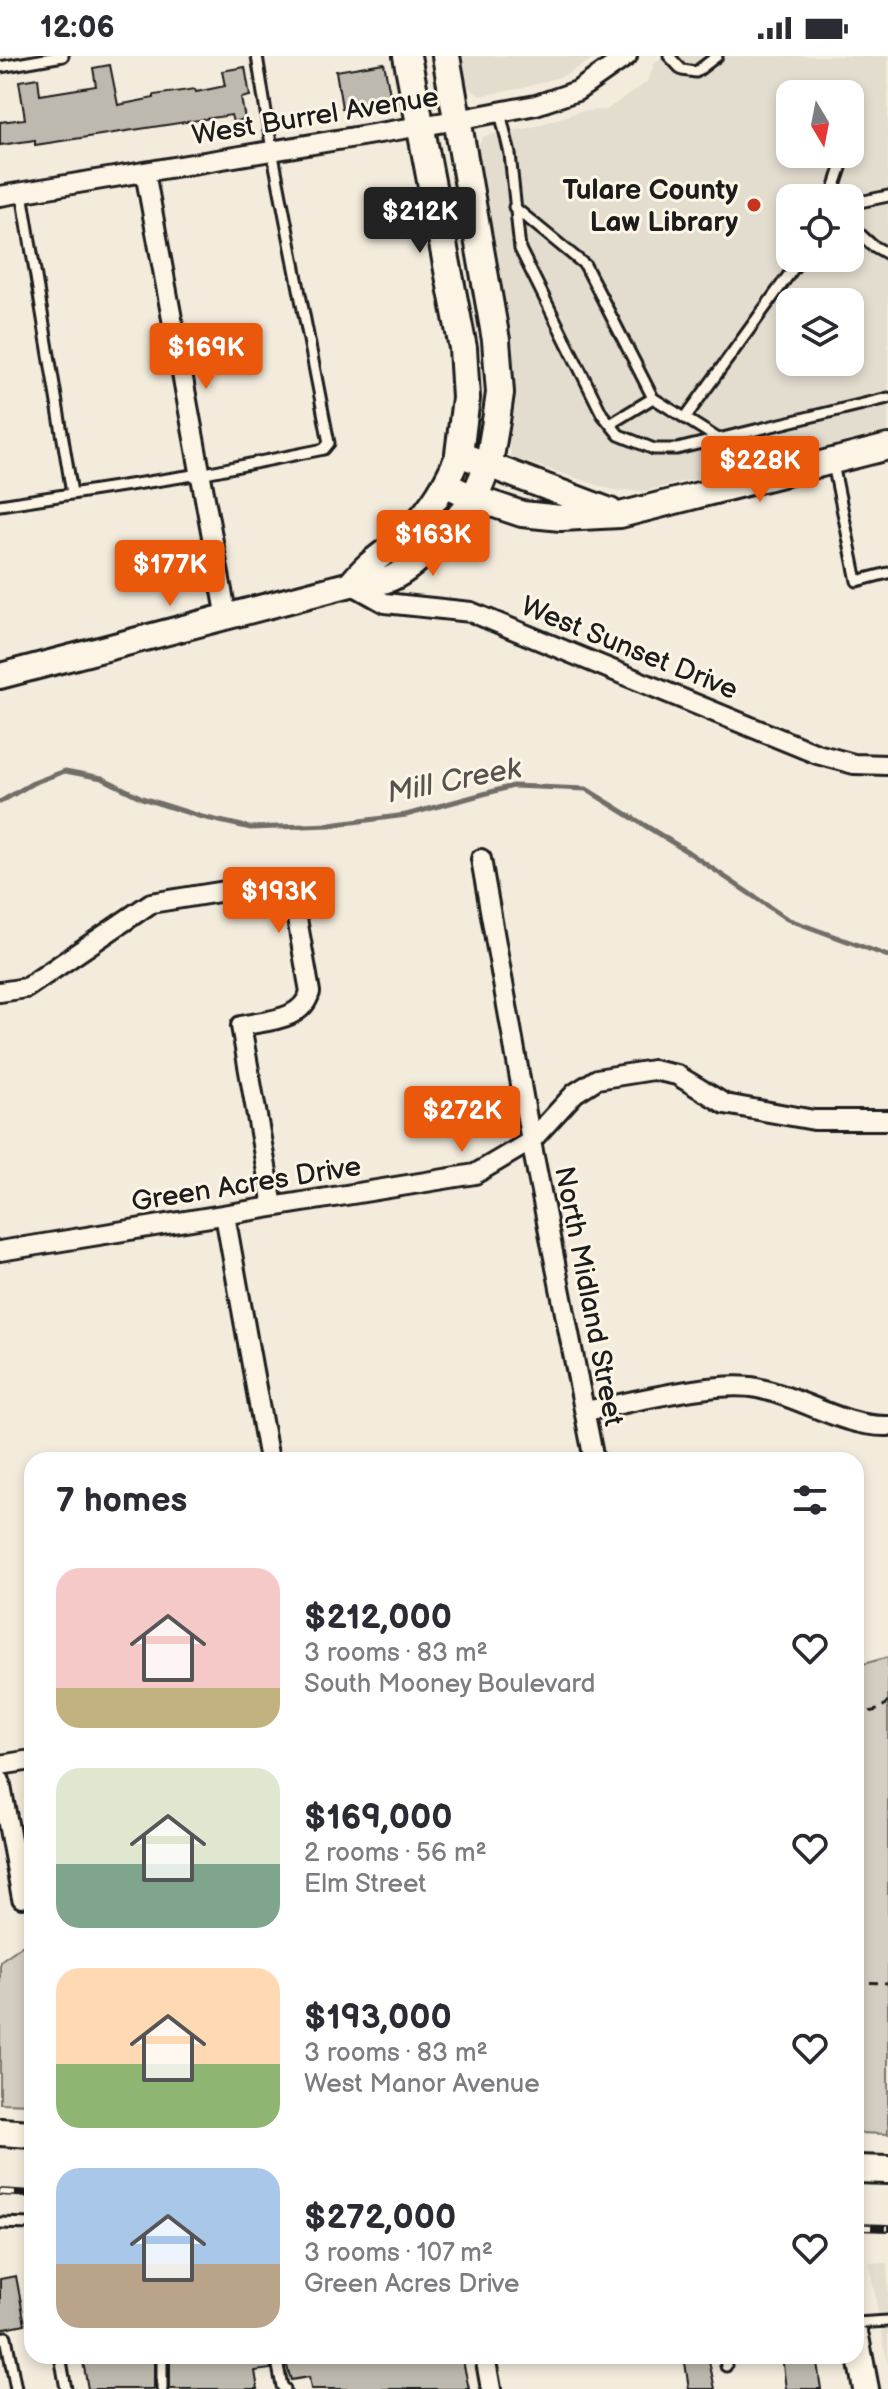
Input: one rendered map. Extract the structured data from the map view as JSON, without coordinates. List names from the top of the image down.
{
  "streets": {
    "street": [
      "West Burrel Avenue",
      "West Sunset Drive",
      "Green Acres Drive",
      "North Midland Street"
    ]
  },
  "crossings": [
    ["Green Acres Drive", "North Midland Street"]
  ],
  "water": ["Mill Creek"],
  "places": ["Tulare County Law Library"],
  "north": "bottom",
  "page": {
    "status": "12:06",
    "price": [
      "$212K",
      "$169K",
      "$228K",
      "$163K",
      "$177K",
      "$193K",
      "$272K"
    ],
    "heading": "7 homes",
    "list": [
      {
        "name": "$212,000",
        "note": "3 rooms · 83 m² · South Mooney Boulevard"
      },
      {
        "name": "$169,000",
        "note": "2 rooms · 56 m² · Elm Street"
      },
      {
        "name": "$193,000",
        "note": "3 rooms · 83 m² · West Manor Avenue"
      },
      {
        "name": "$272,000",
        "note": "3 rooms · 107 m² · Green Acres Drive"
      }
    ]
  }
}
